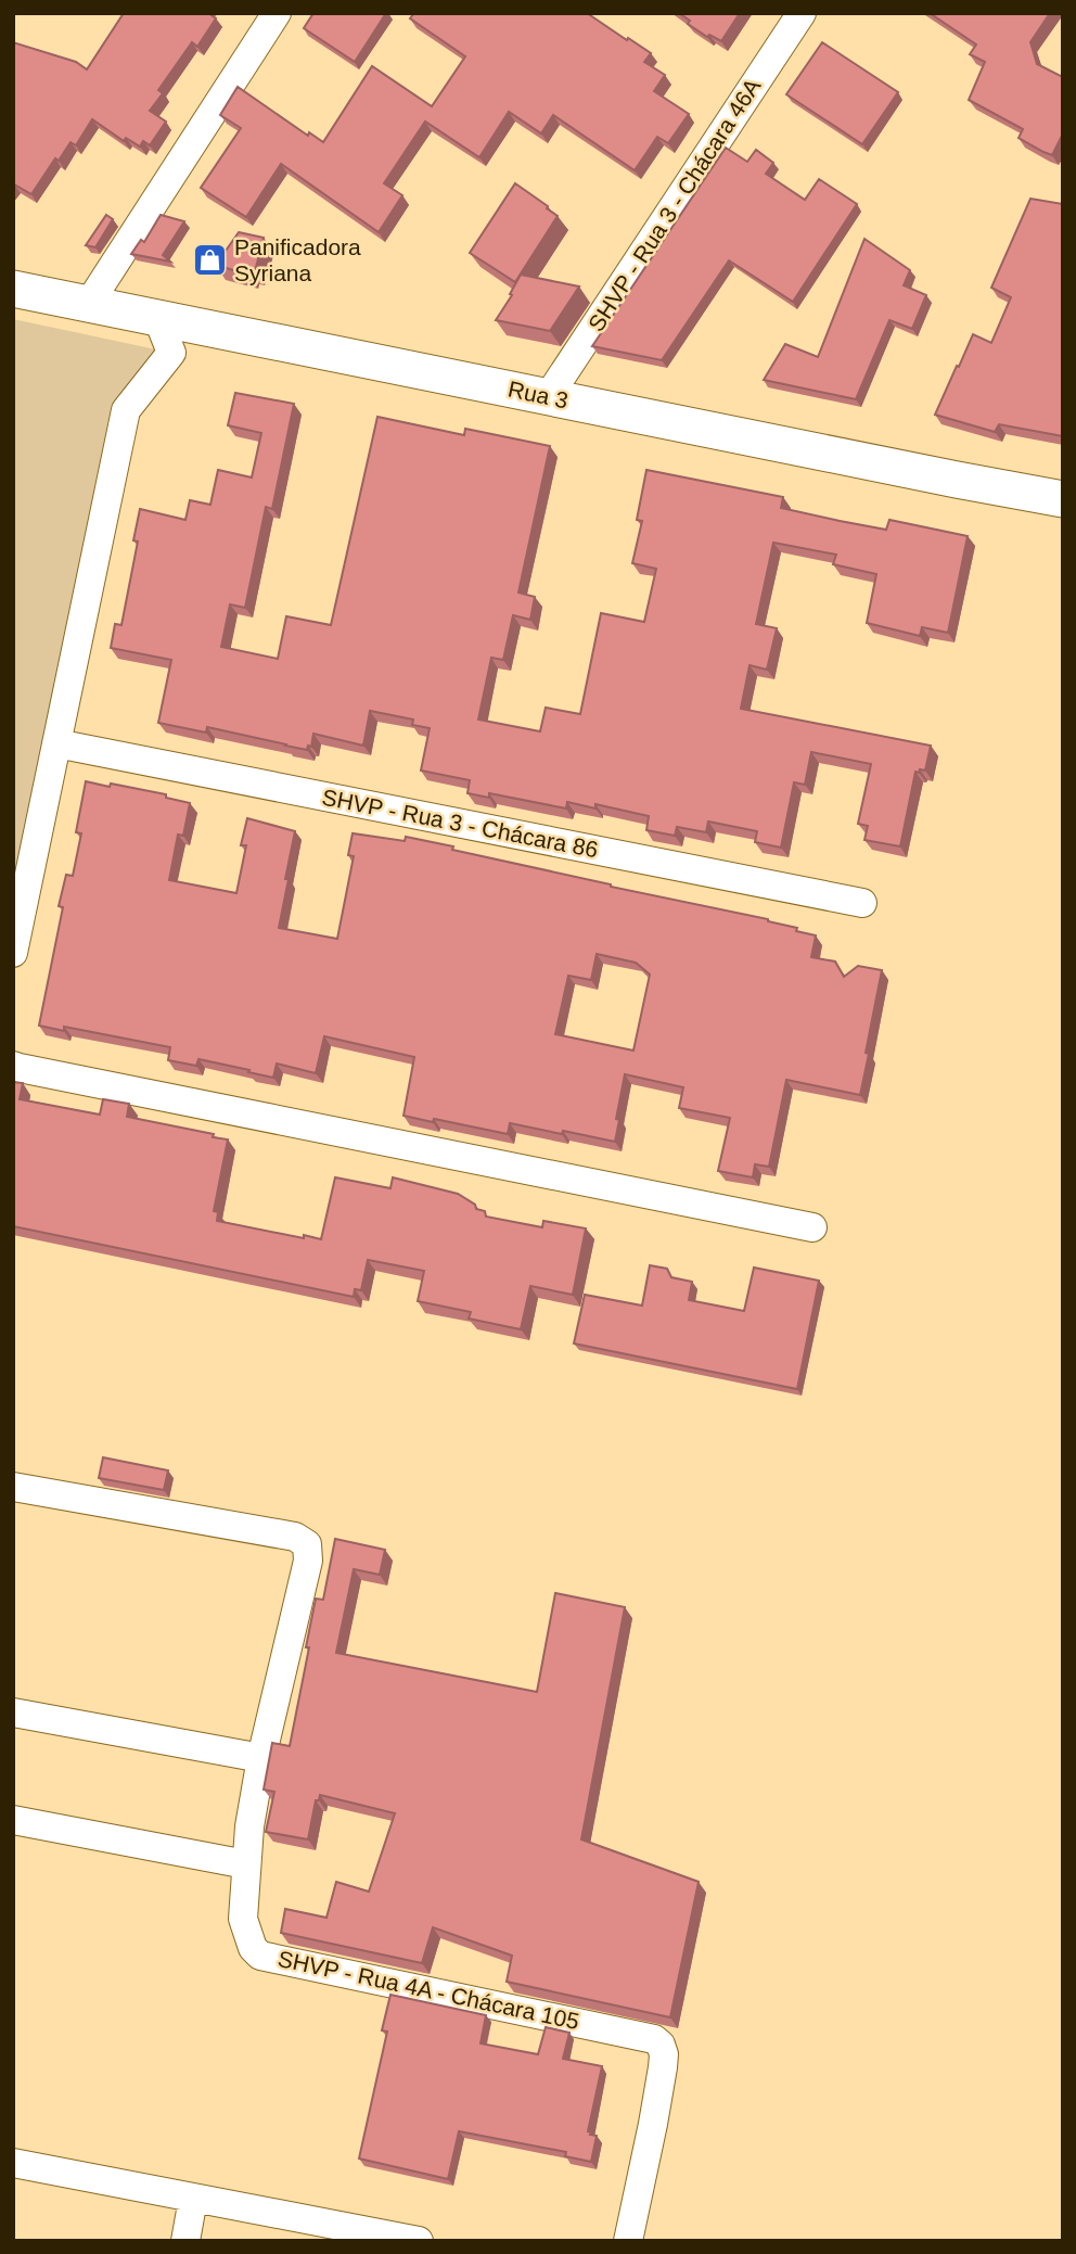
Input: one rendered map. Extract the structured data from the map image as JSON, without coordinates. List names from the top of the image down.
{
  "streets": {
    "main road": ["Rua 3"],
    "street": ["SHVP - Rua 3 - Chácara 46A", "SHVP - Rua 3 - Chácara 86", "SHVP - Rua 4A - Chácara 105"]
  },
  "crossings": [
    ["SHVP - Rua 3 - Chácara 46A", "Rua 3"]
  ],
  "places": {
    "shop": ["Panificadora Syriana"]
  }
}
